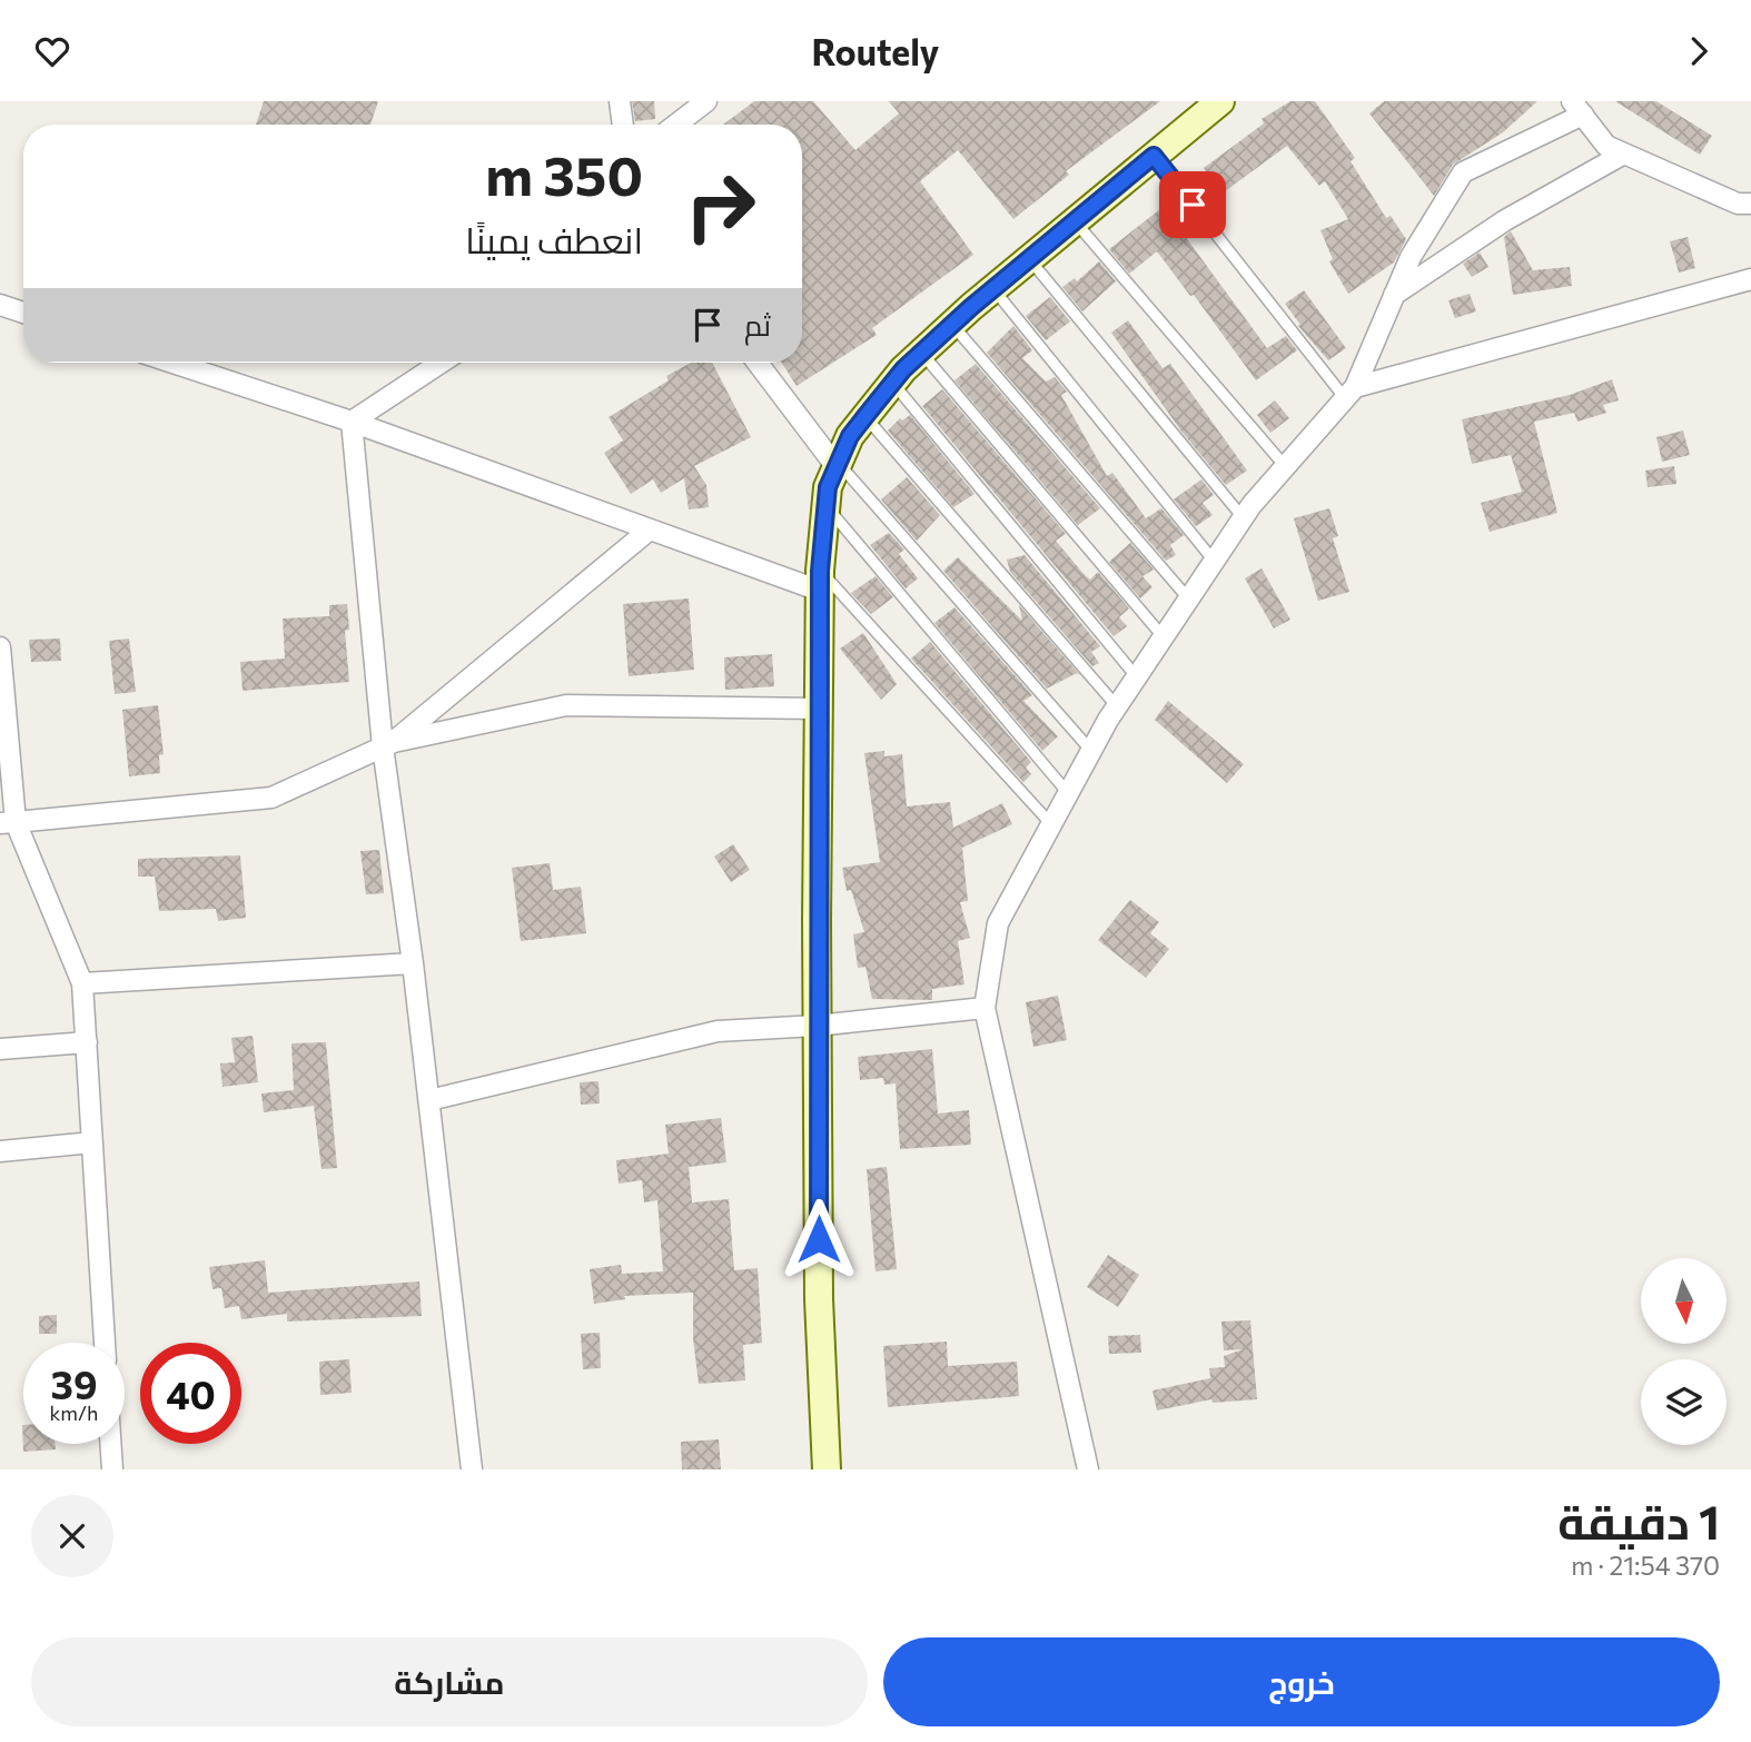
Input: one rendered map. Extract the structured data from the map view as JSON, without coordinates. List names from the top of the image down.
{
  "north": "bottom",
  "page": {
    "header": "Routely",
    "turn": ["350 m", "انعطف يمينًا"],
    "then": "ثم",
    "speed": "39 km/h",
    "limit": "40",
    "heading": ["1 دقيقة", "370 m · 21:54"],
    "buttons": ["خروج", "مشاركة"]
  }
}
